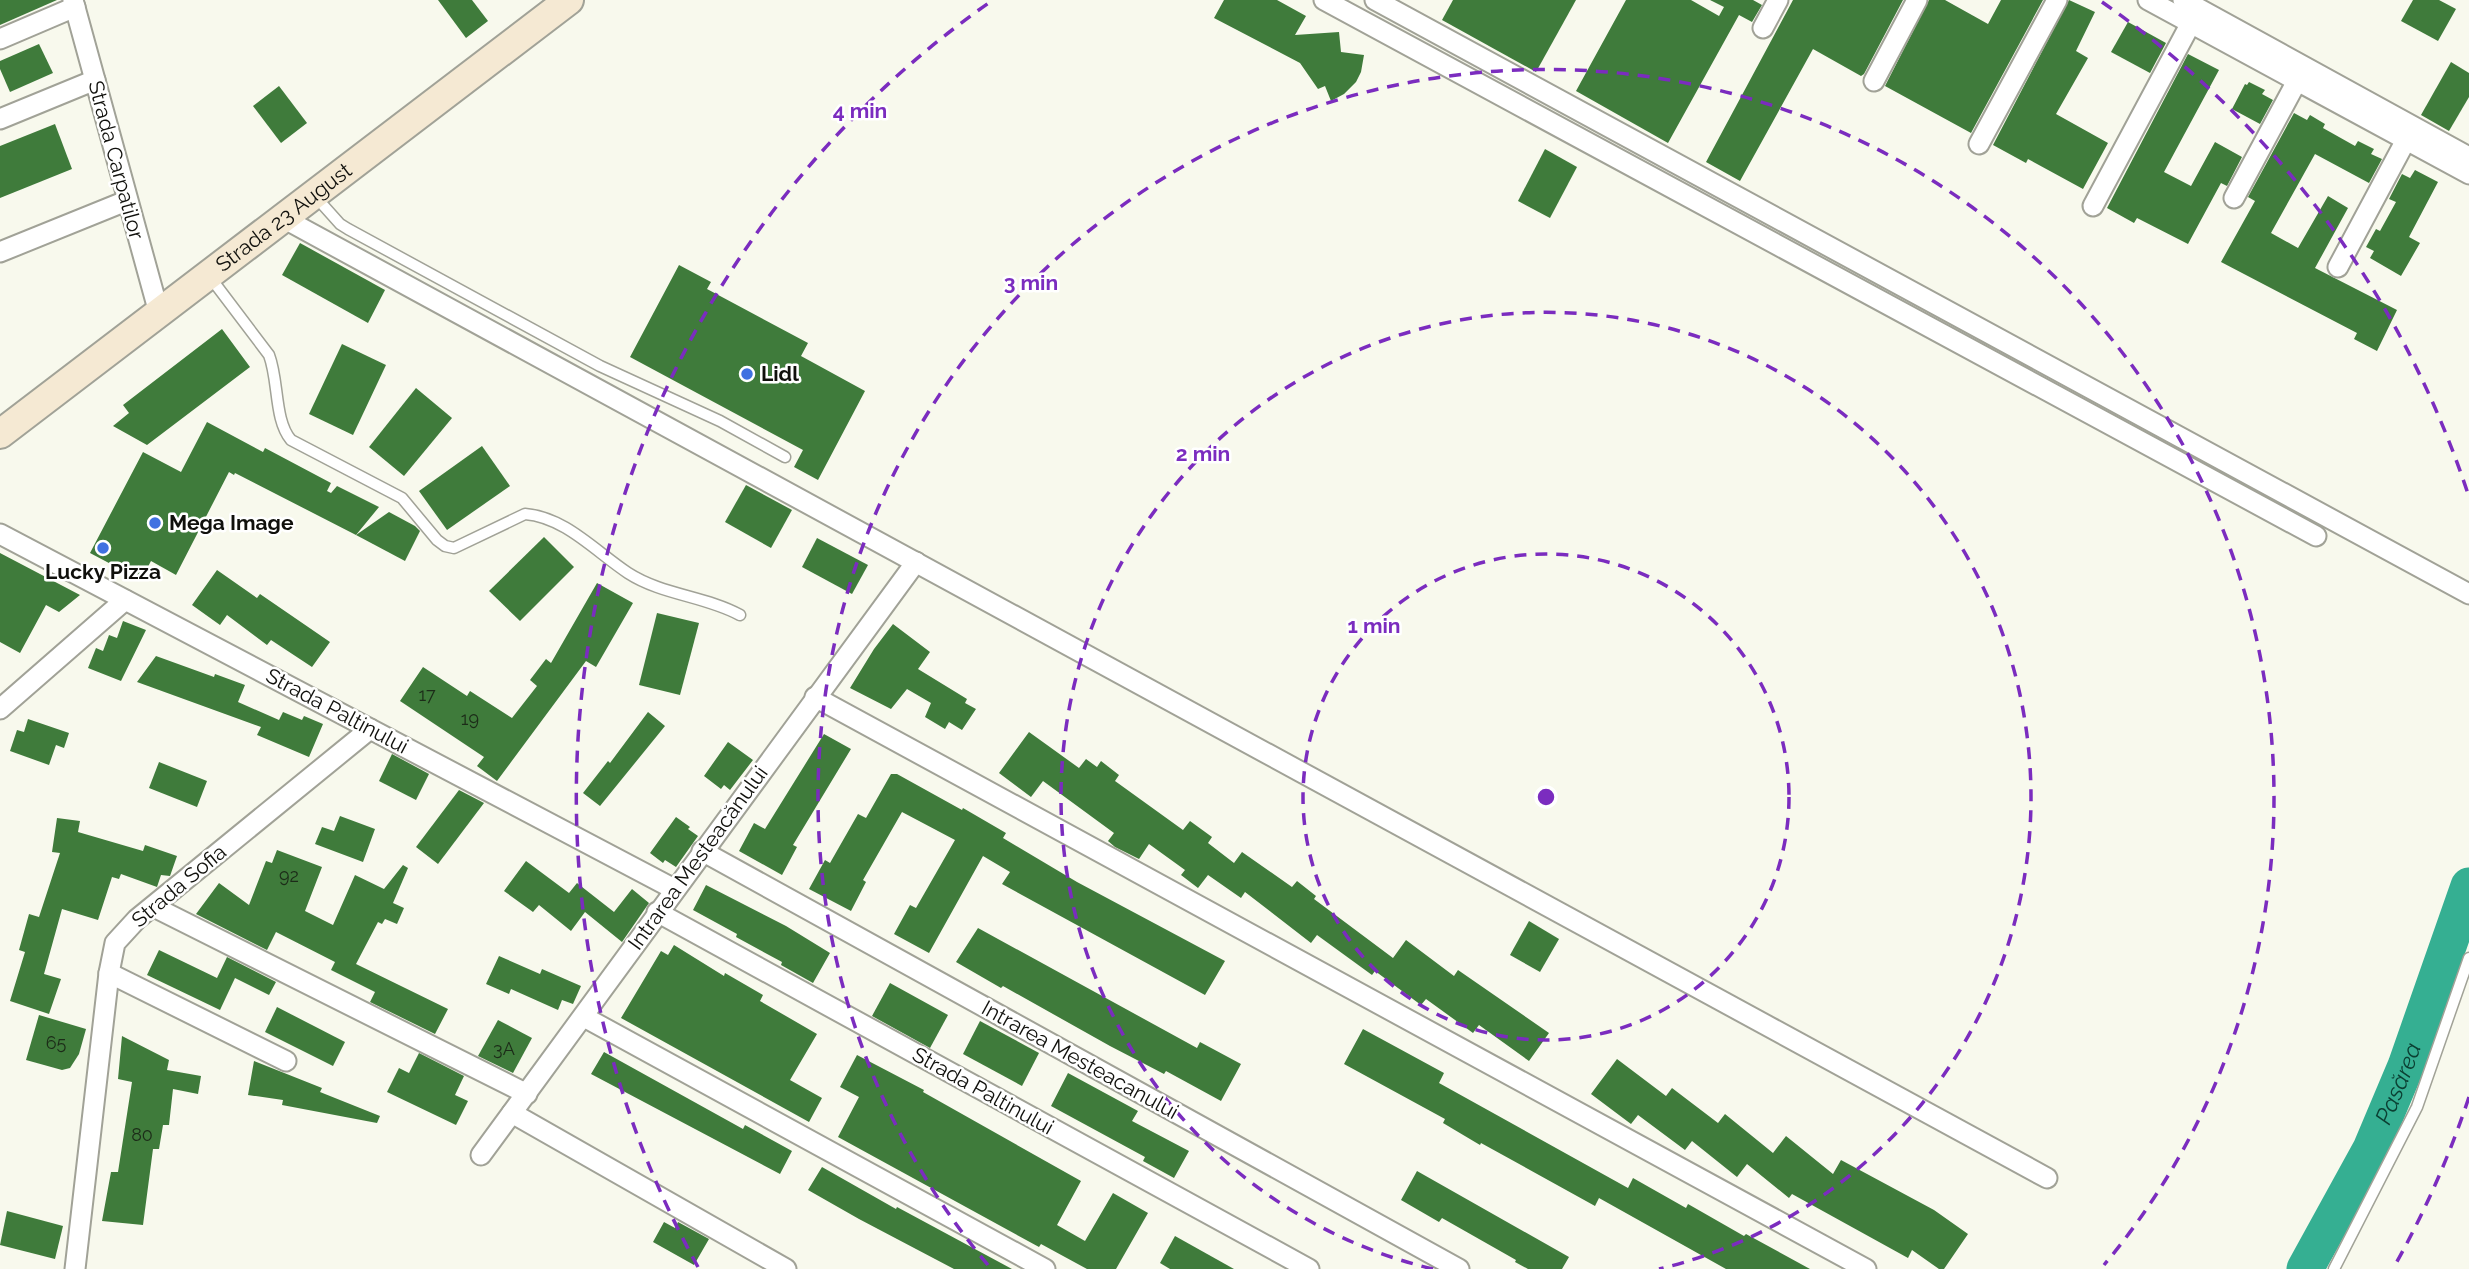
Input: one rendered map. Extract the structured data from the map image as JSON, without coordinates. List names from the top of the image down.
{
  "streets": {
    "main road": ["Strada 23 August"],
    "street": [
      "Strada Carpatilor",
      "Strada Paltinului",
      "Intrarea Mesteacănului",
      "Strada Sofia",
      "Intrarea Mesteacanului"
    ]
  },
  "crossings": [
    ["Strada Carpatilor", "Strada 23 August"],
    ["Strada Paltinului", "Intrarea Mesteacănului"],
    ["Strada Paltinului", "Strada Sofia"],
    ["Intrarea Mesteacănului", "Intrarea Mesteacanului"]
  ],
  "water": ["Pasărea"],
  "places": ["Lidl", "Mega Image", "Lucky Pizza"],
  "house_numbers": [
    "17",
    "19",
    "92",
    "65",
    "3A",
    "80"
  ],
  "rings": [
    "4 min",
    "3 min",
    "2 min",
    "1 min"
  ]
}
